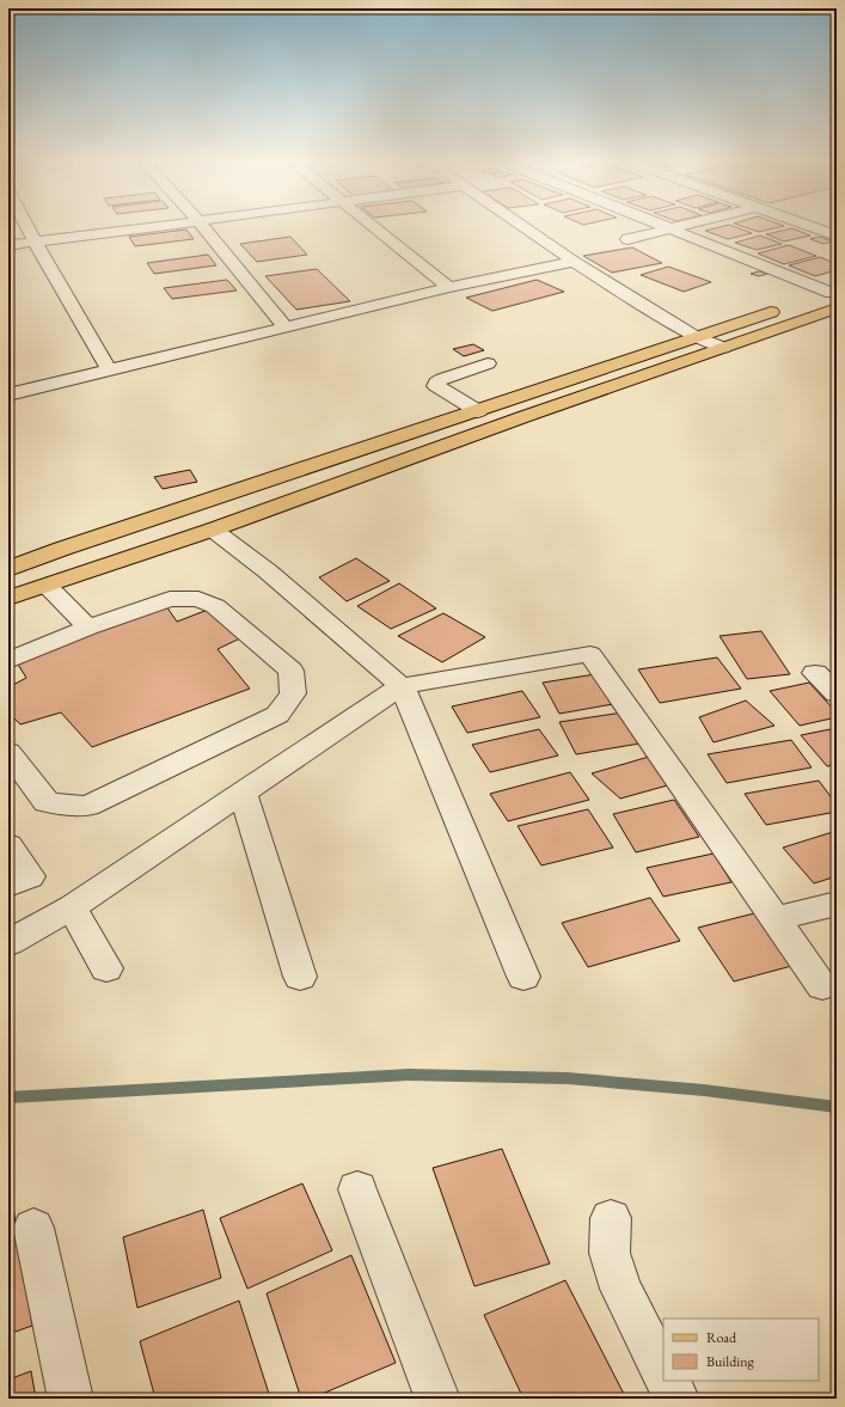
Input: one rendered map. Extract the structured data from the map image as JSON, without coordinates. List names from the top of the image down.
{
  "legend": ["Road", "Building"]
}
